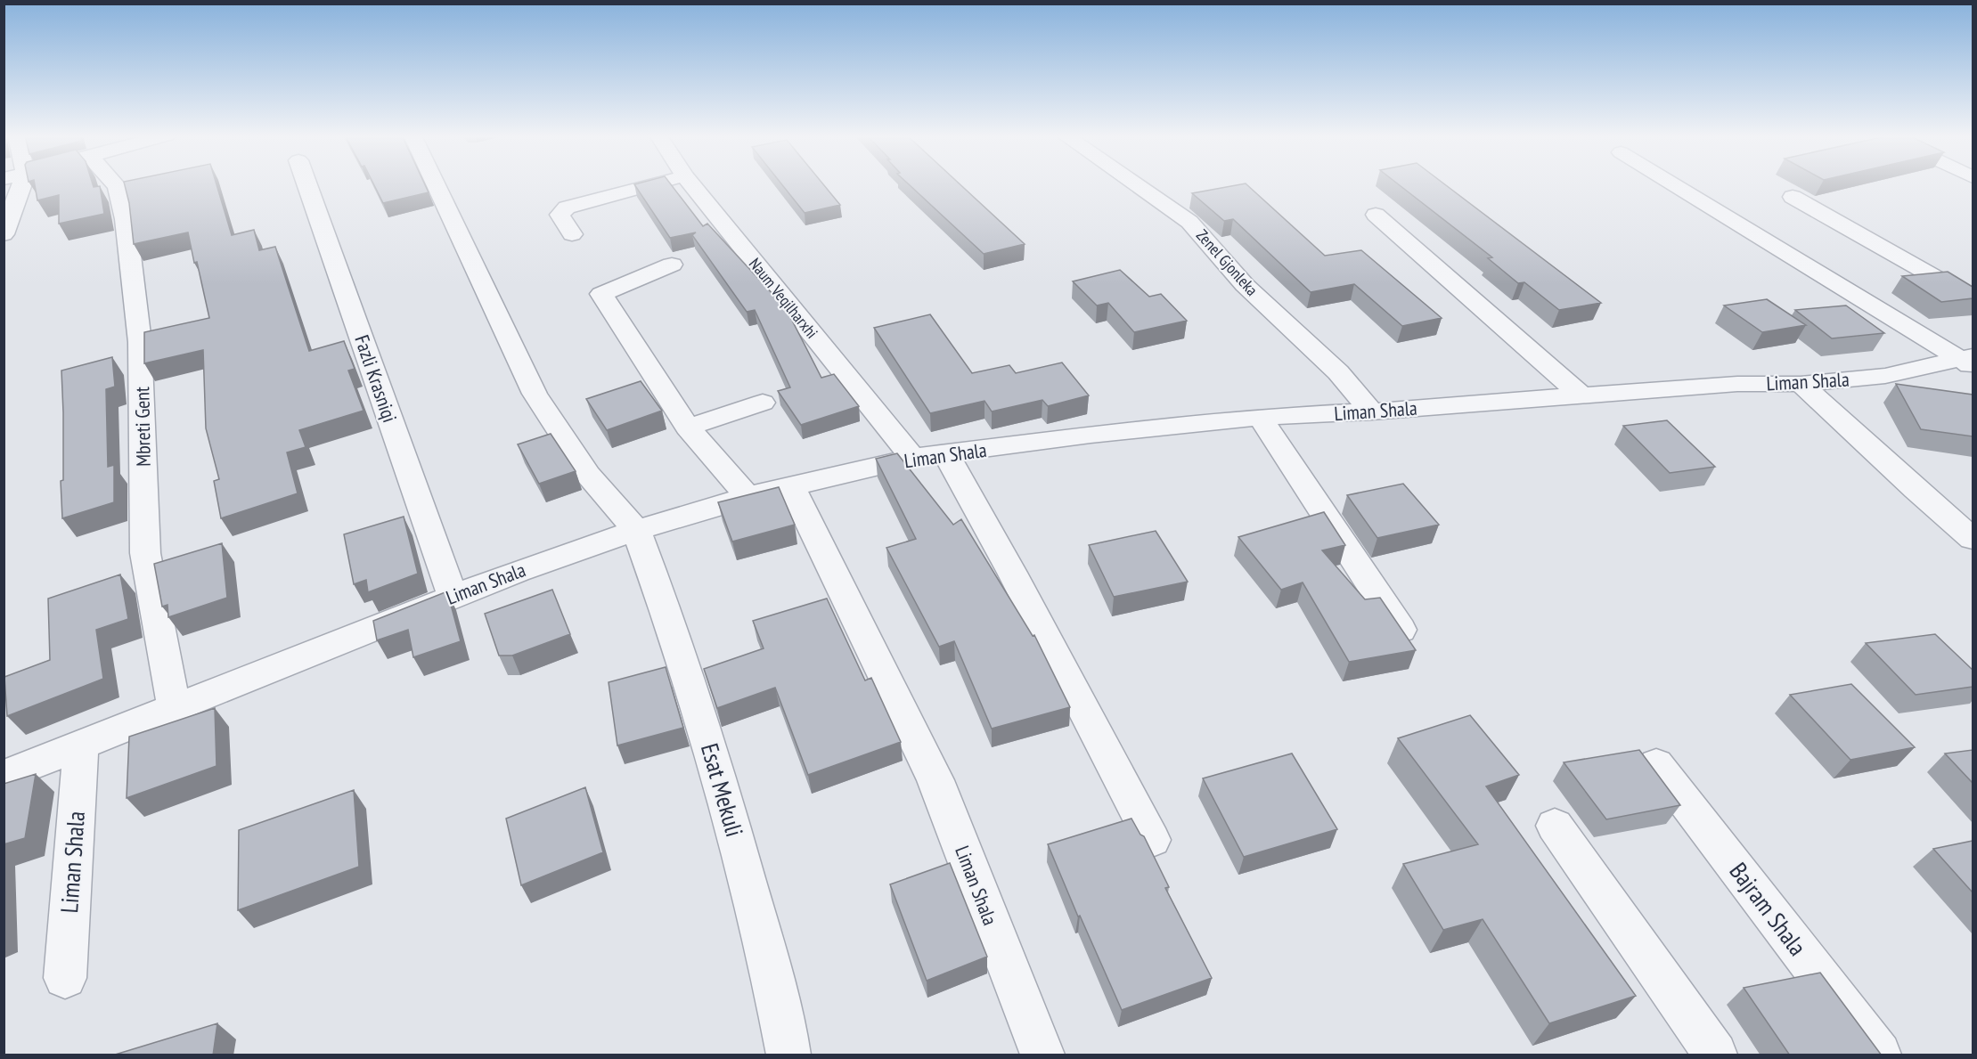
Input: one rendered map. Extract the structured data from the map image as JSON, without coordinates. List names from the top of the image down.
{
  "streets": {
    "street": [
      "Zenel Gjonleka",
      "Naum Veqilharxhi",
      "Fazli Krasniqi",
      "Liman Shala",
      "Mbreti Gent",
      "Esat Mekuli",
      "Bajram Shala"
    ]
  },
  "crossings": [
    ["Zenel Gjonleka", "Liman Shala"],
    ["Naum Veqilharxhi", "Liman Shala"],
    ["Fazli Krasniqi", "Liman Shala"],
    ["Liman Shala", "Mbreti Gent"],
    ["Liman Shala", "Esat Mekuli"]
  ]
}
